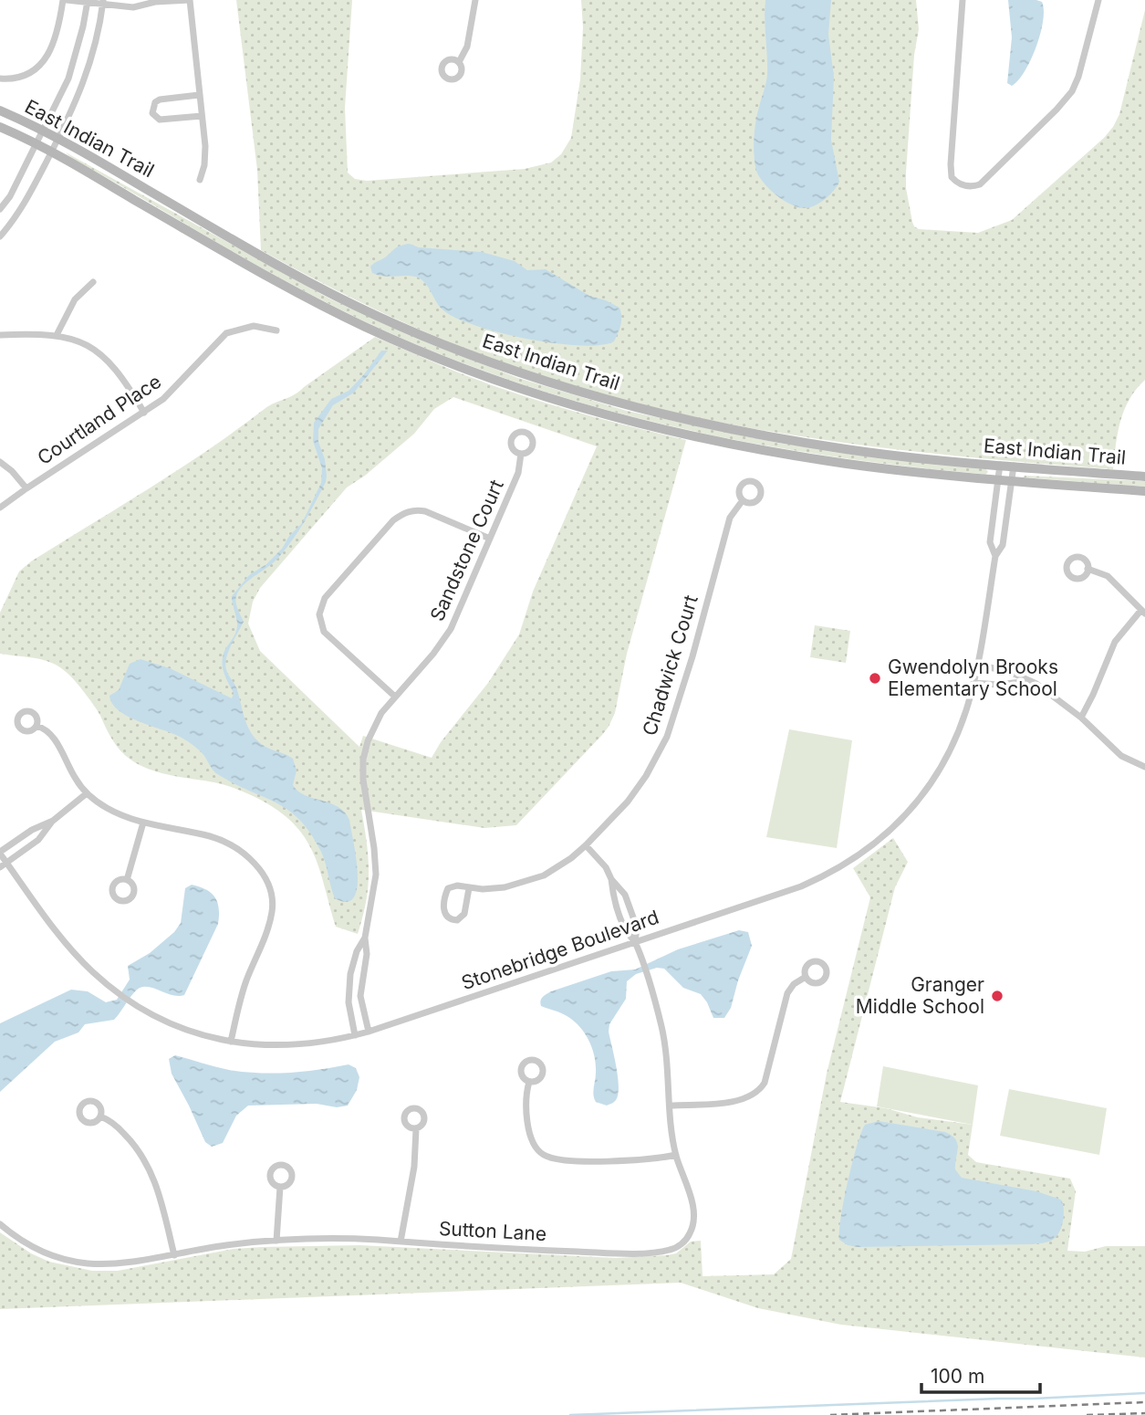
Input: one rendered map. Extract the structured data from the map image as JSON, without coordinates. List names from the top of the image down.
{
  "streets": {
    "main road": ["East Indian Trail"],
    "street": [
      "Courtland Place",
      "Sandstone Court",
      "Chadwick Court",
      "Stonebridge Boulevard",
      "Sutton Lane"
    ]
  },
  "crossings": [
    ["East Indian Trail", "Stonebridge Boulevard"],
    ["Sandstone Court", "Stonebridge Boulevard"],
    ["Chadwick Court", "Sutton Lane"],
    ["Stonebridge Boulevard", "Sutton Lane"]
  ],
  "places": ["Gwendolyn Brooks Elementary School", "Granger Middle School"],
  "scale_bar": "100 m"
}
